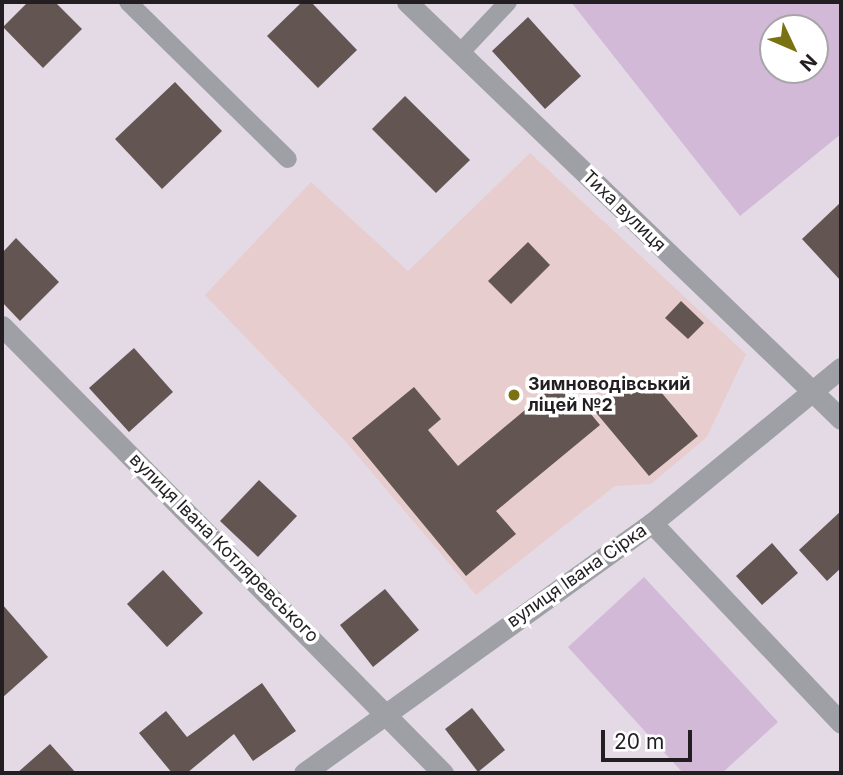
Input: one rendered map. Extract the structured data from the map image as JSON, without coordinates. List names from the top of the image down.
{
  "streets": {
    "street": ["Тиха вулиця", "вулиця Івана Котляревського", "вулиця Івана Сірка"]
  },
  "crossings": [
    ["Тиха вулиця", "вулиця Івана Сірка"],
    ["вулиця Івана Котляревського", "вулиця Івана Сірка"]
  ],
  "places": ["Зимноводівський ліцей №2"],
  "scale_bar": "20 m",
  "north": "bottom right"
}
